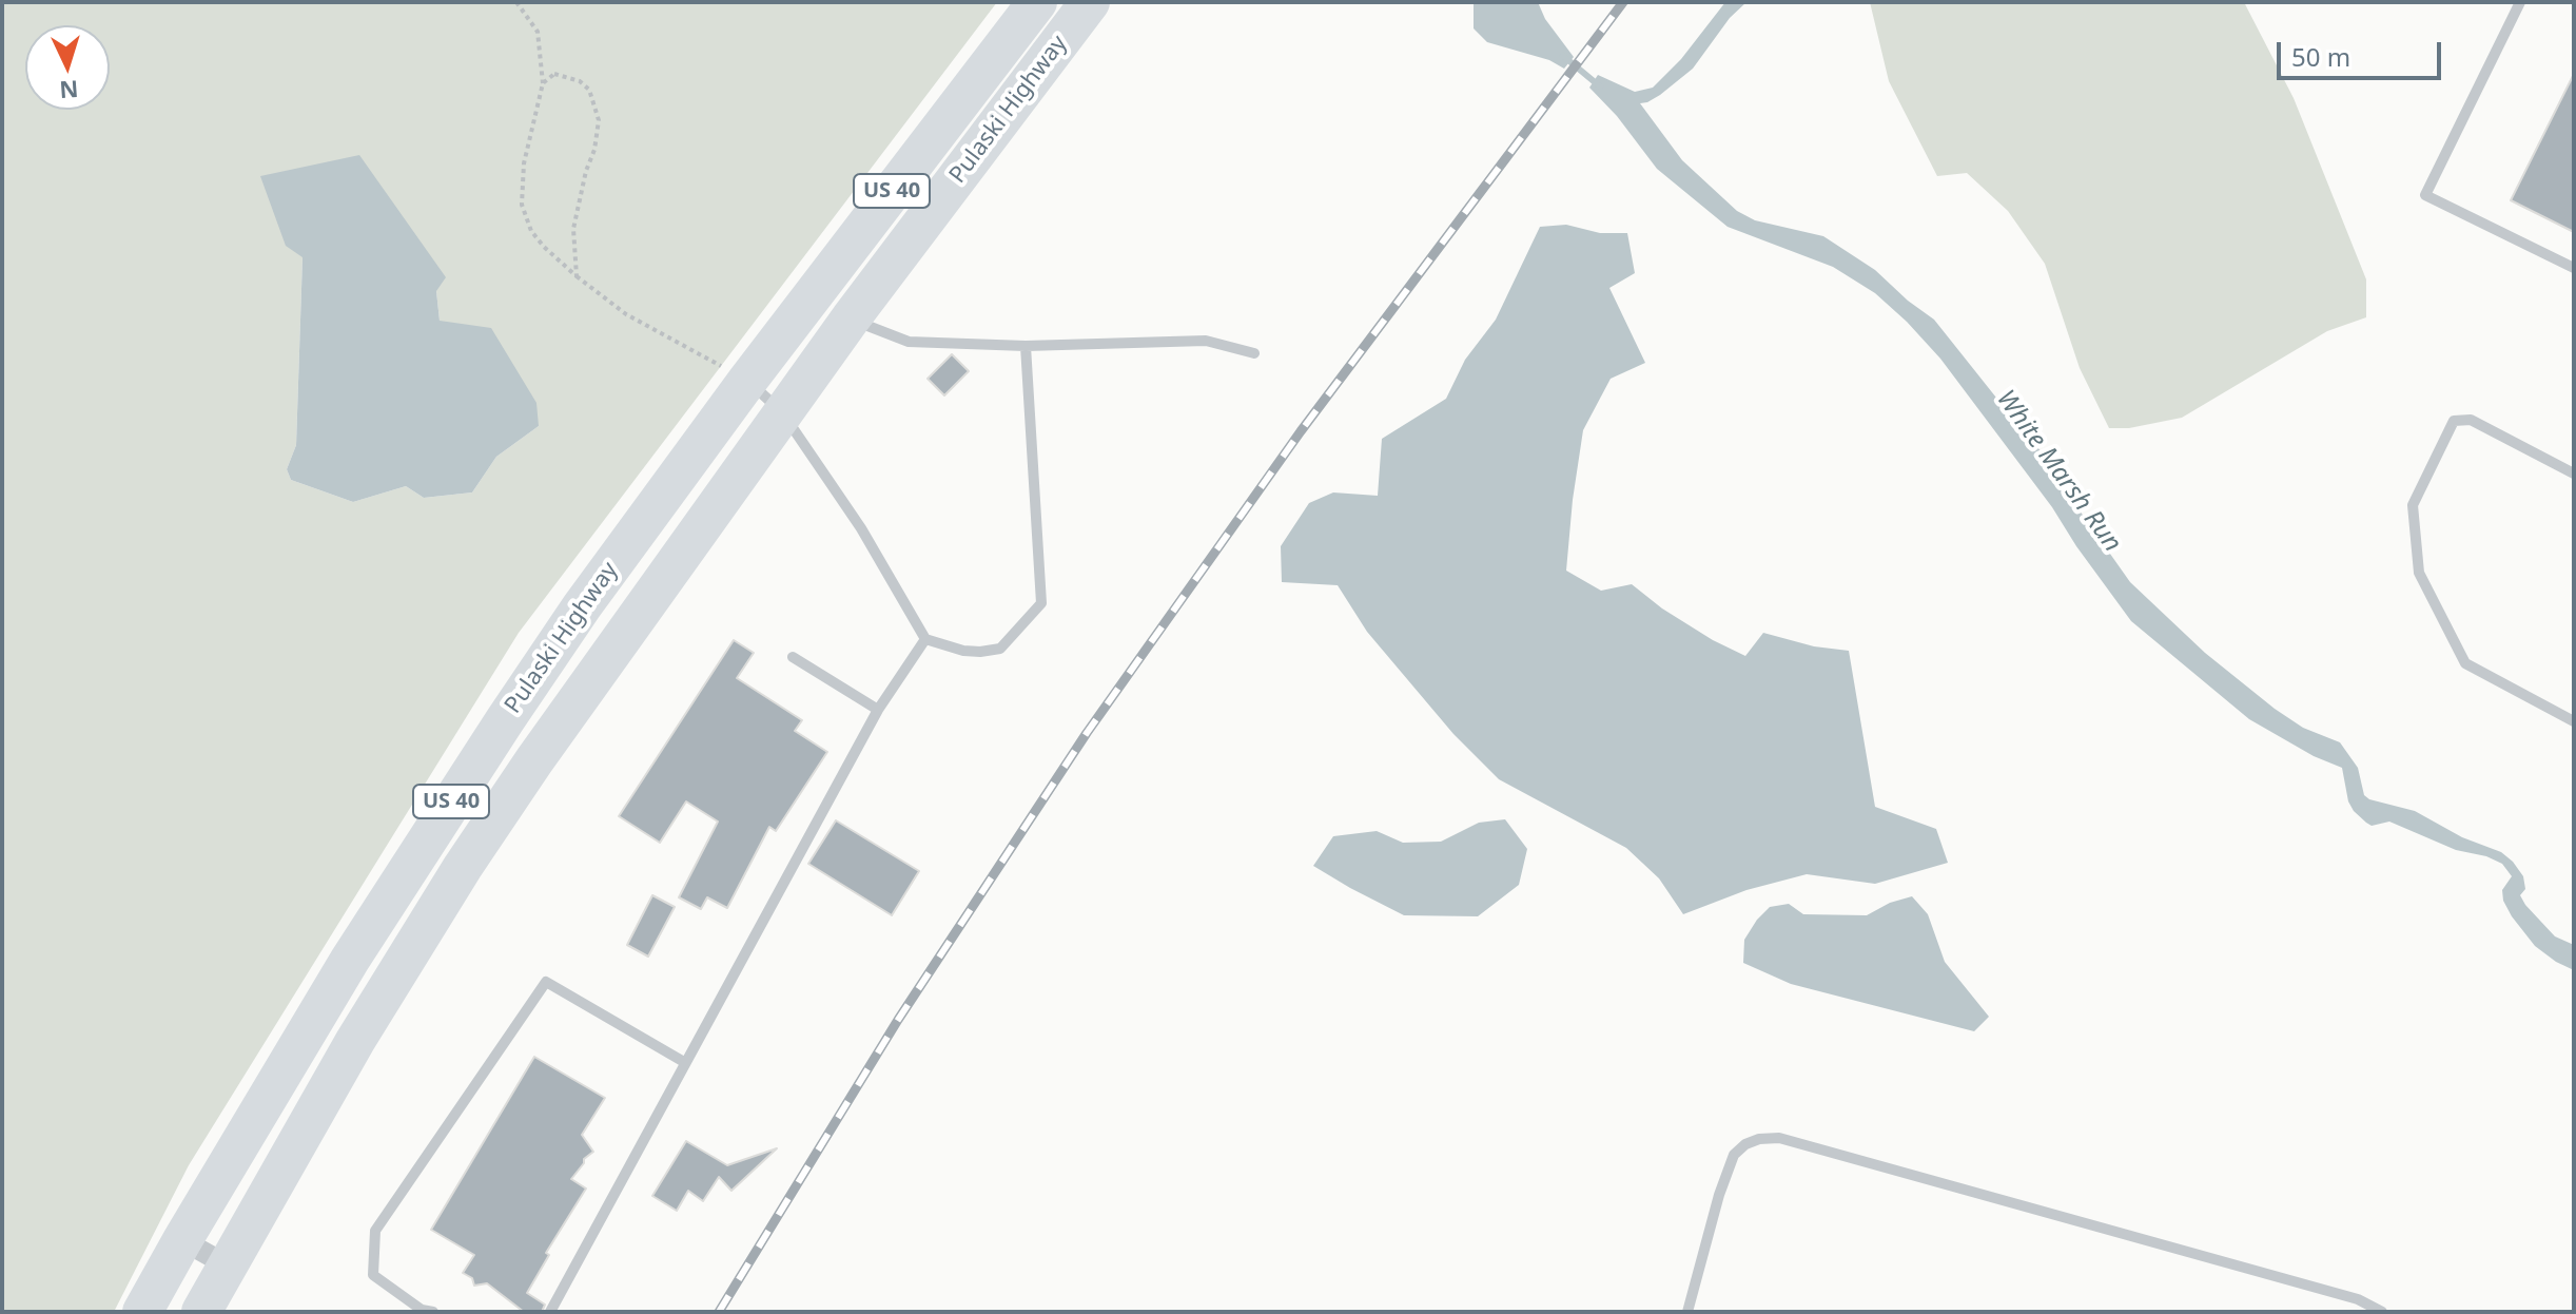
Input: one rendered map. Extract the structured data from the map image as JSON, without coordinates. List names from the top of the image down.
{
  "streets": {
    "highway": ["Pulaski Highway", "US 40"]
  },
  "water": ["White Marsh Run"],
  "scale_bar": "50 m",
  "north": "bottom"
}
